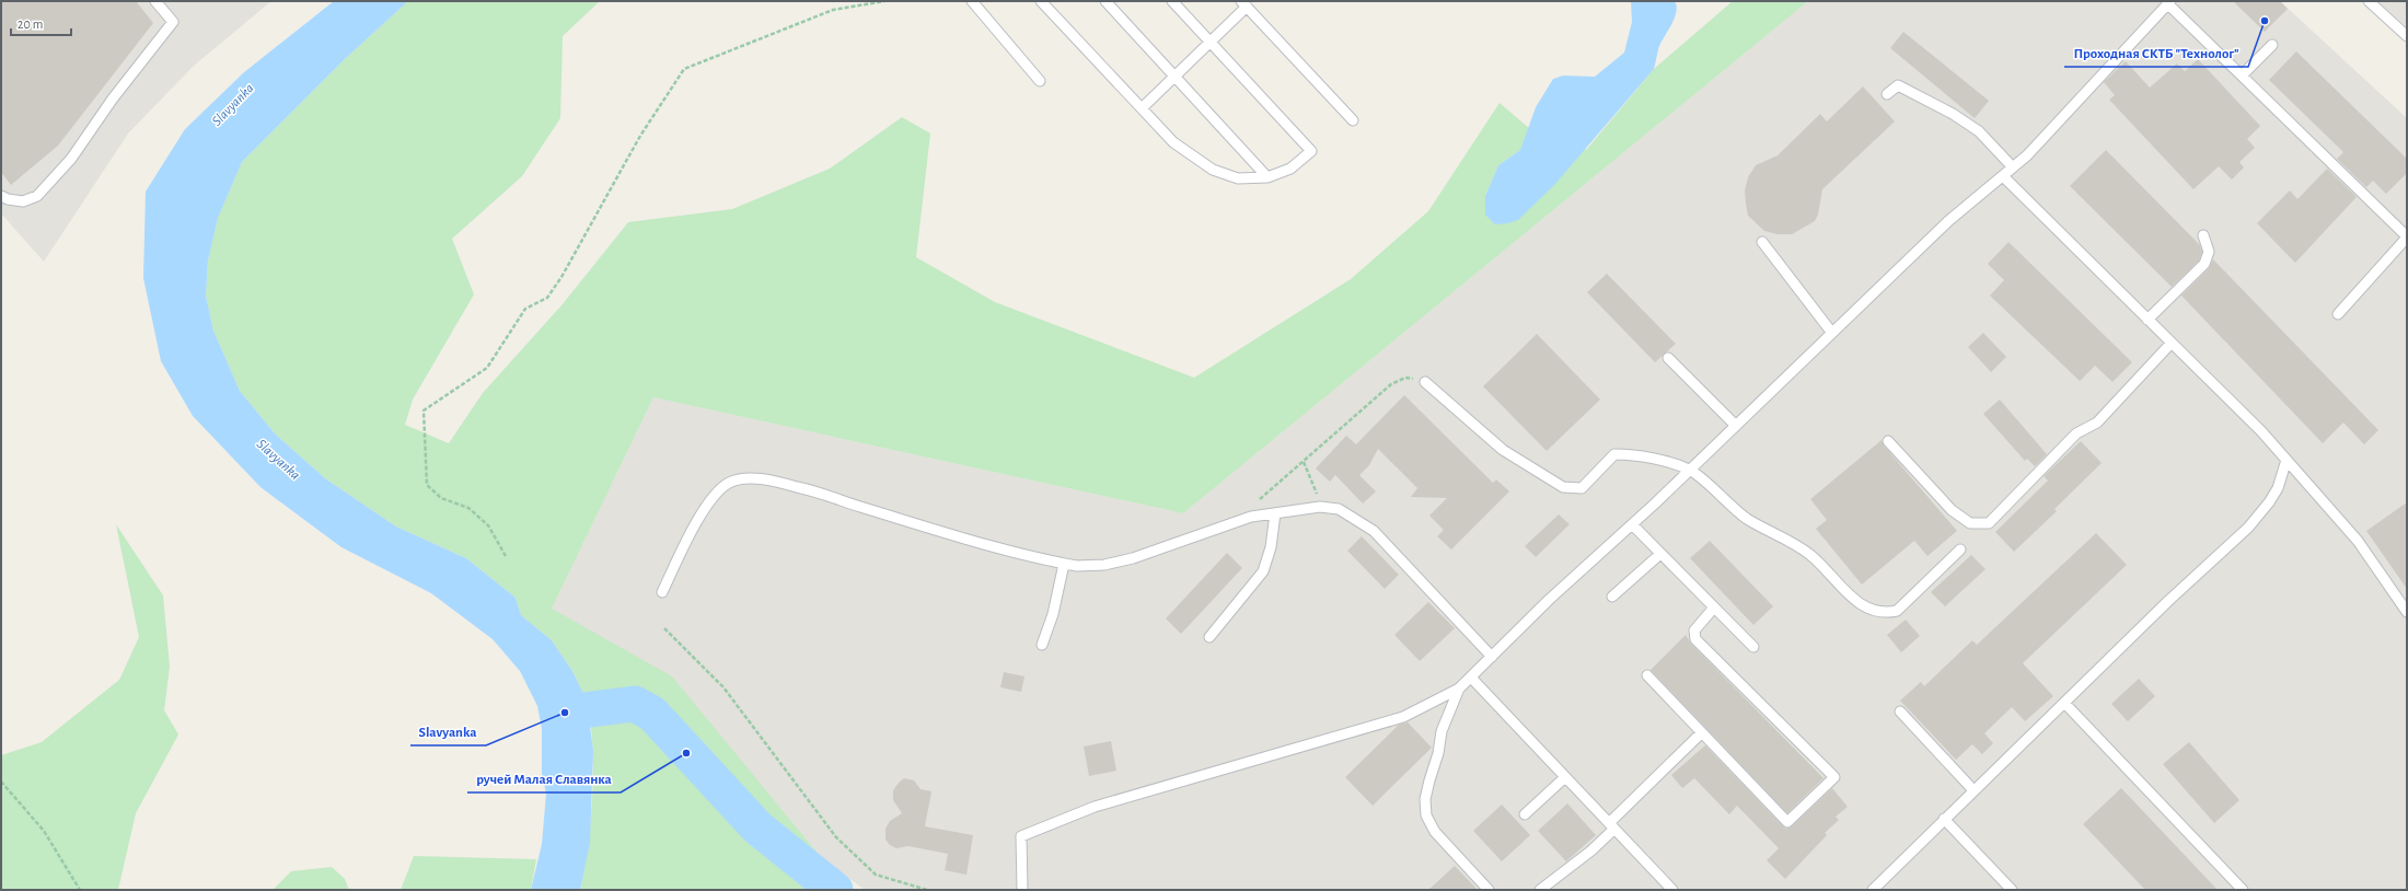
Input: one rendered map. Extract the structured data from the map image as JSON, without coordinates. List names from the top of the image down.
{
  "water": ["Slavyanka"],
  "places": ["Проходная СКТБ \"Технолог\"", "Slavyanka", "ручей Малая Славянка"],
  "scale_bar": "20 m"
}
